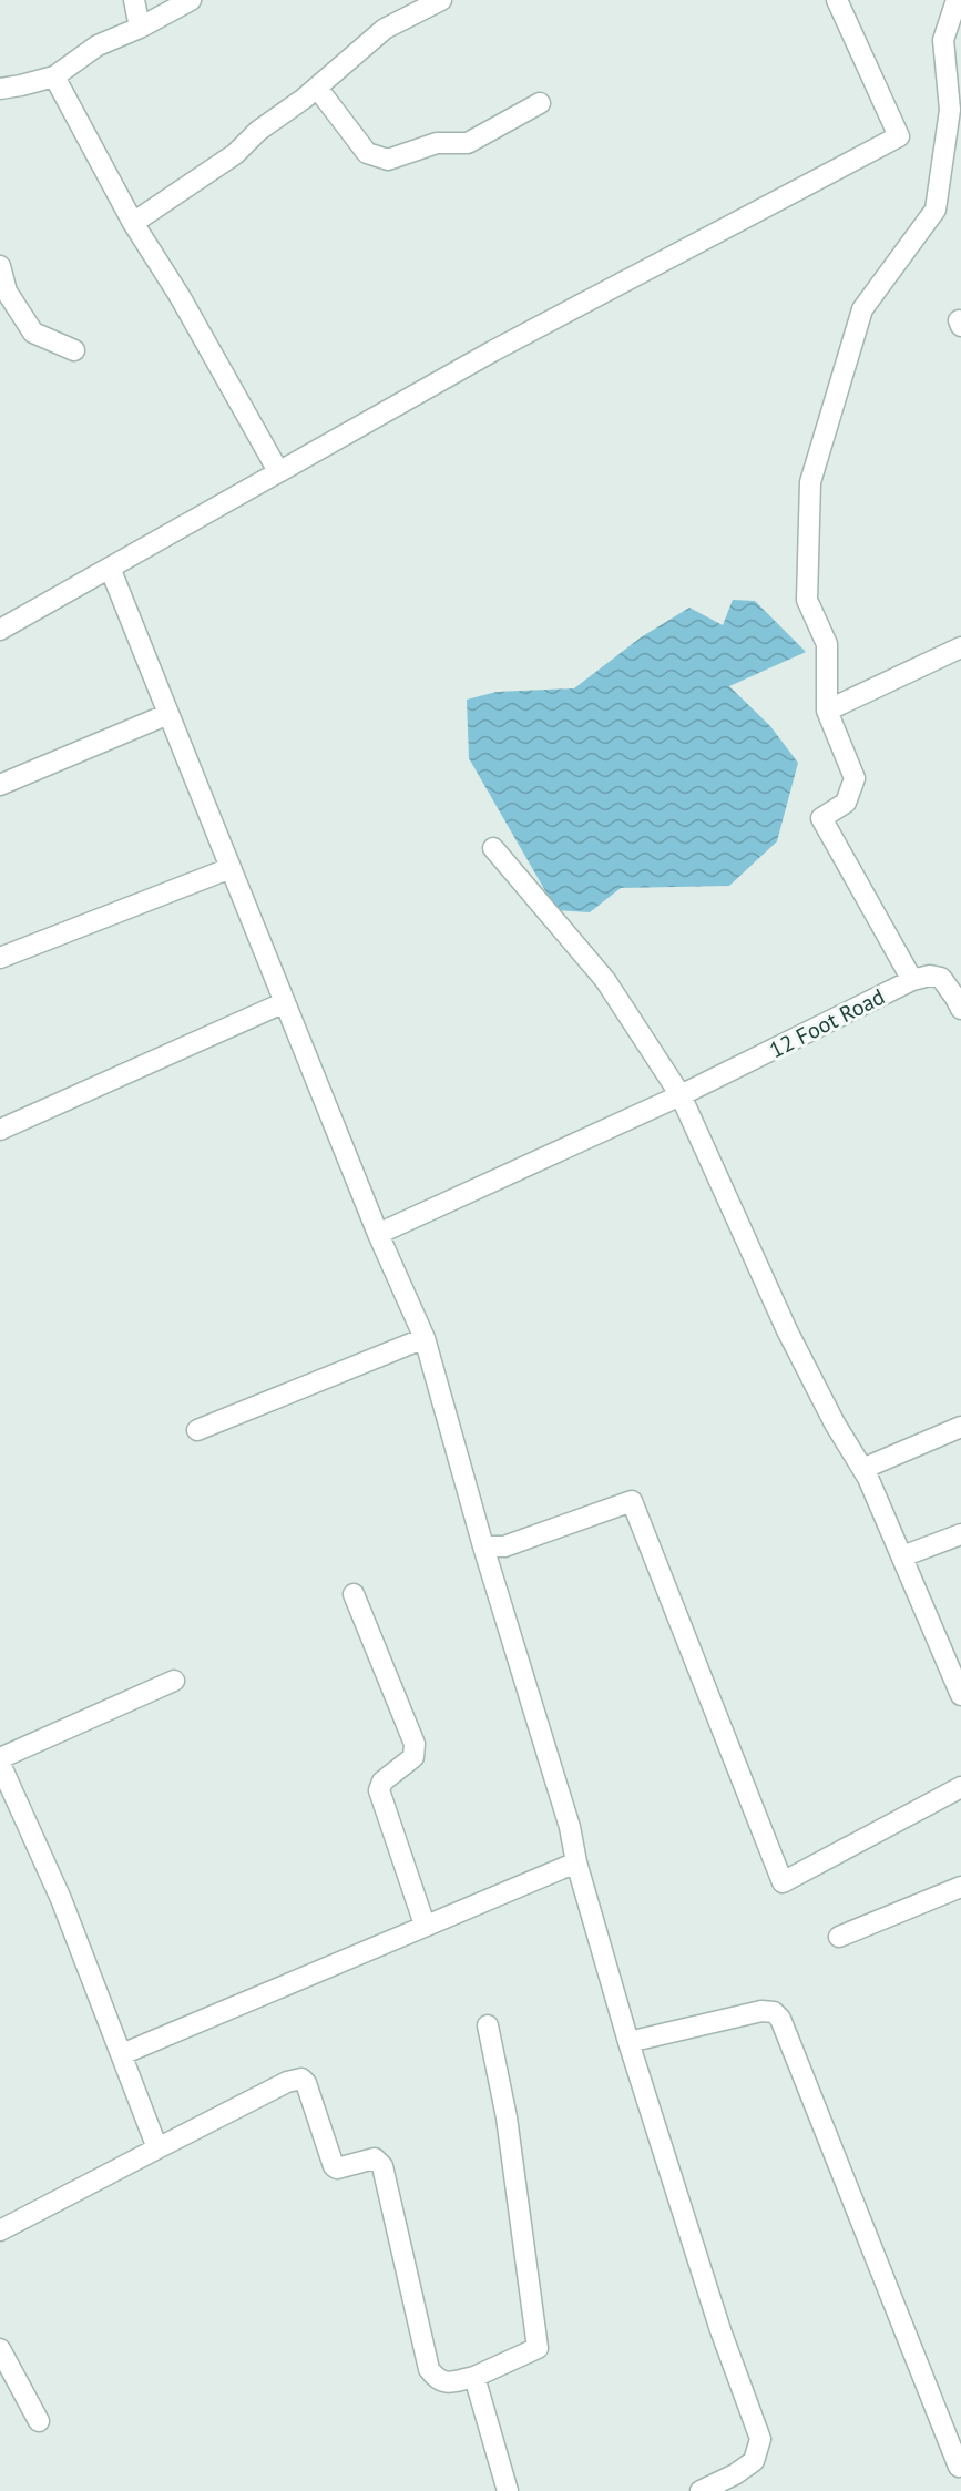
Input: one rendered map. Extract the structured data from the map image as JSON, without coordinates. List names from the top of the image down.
{
  "streets": {
    "street": ["12 Foot Road"]
  }
}
